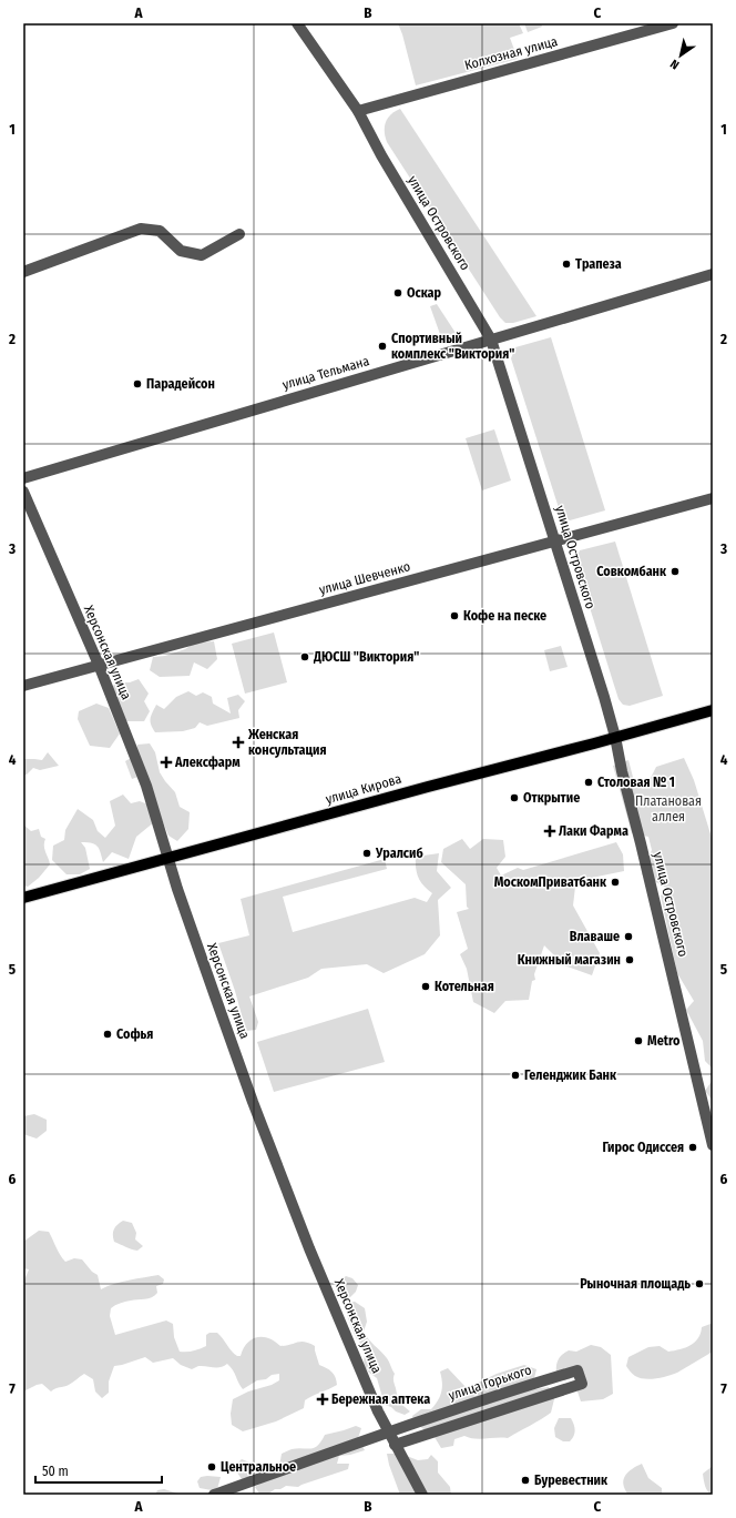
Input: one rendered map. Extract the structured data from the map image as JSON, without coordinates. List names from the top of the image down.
{
  "streets": {
    "main road": ["улица Кирова"],
    "street": [
      "Колхозная улица",
      "улица Островского",
      "улица Тельмана",
      "улица Шевченко",
      "Херсонская улица",
      "улица Горького"
    ]
  },
  "crossings": [
    ["Колхозная улица", "улица Островского"],
    ["улица Островского", "улица Тельмана"],
    ["улица Островского", "улица Шевченко"],
    ["улица Островского", "улица Кирова"],
    ["улица Шевченко", "Херсонская улица"],
    ["Херсонская улица", "улица Кирова"],
    ["Херсонская улица", "улица Горького"]
  ],
  "parks": ["Платановая аллея"],
  "places": {
    "other": [
      "Трапеза",
      "Оскар",
      "Спортивный комплекс \"Виктория\"",
      "Парадейсон",
      "Совкомбанк",
      "Кофе на песке",
      "ДЮСШ \"Виктория\"",
      "Столовая № 1",
      "Открытие",
      "Уралсиб",
      "МоскомПриватбанк",
      "Влаваше",
      "Книжный магазин",
      "Котельная",
      "Софья",
      "Metro",
      "Геленджик Банк",
      "Гирос Одиссея",
      "Рыночная площадь",
      "Центральное",
      "Буревестник"
    ],
    "health": [
      "Женская консультация",
      "Алексфарм",
      "Лаки Фарма",
      "Бережная аптека"
    ]
  },
  "scale_bar": "50 m",
  "north": "bottom left",
  "grid": {
    "columns": ["A", "B", "C"],
    "rows": [
      "1",
      "2",
      "3",
      "4",
      "5",
      "6",
      "7"
    ]
  }
}
